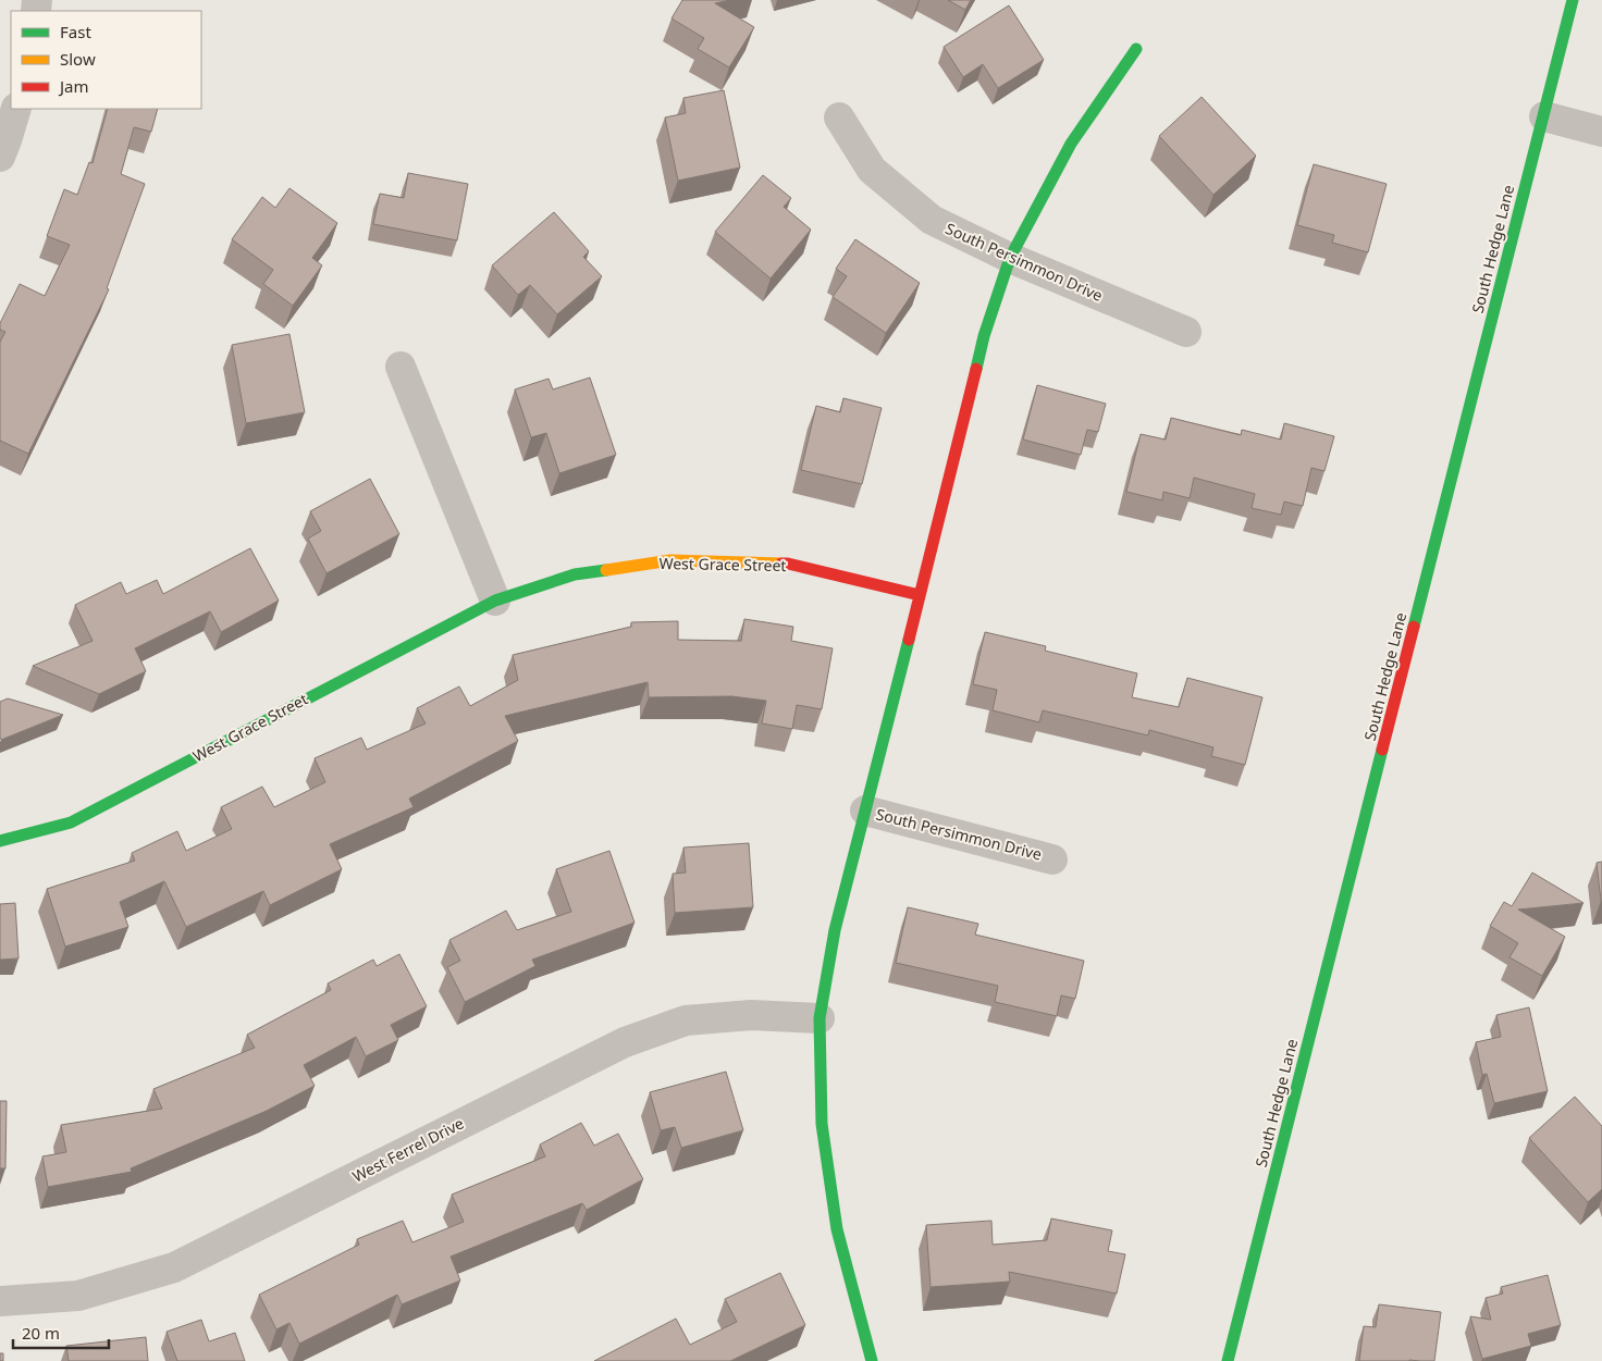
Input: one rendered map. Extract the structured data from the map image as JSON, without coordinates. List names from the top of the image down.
{
  "streets": {
    "street": [
      "South Hedge Lane",
      "South Persimmon Drive",
      "West Grace Street",
      "West Ferrel Drive"
    ]
  },
  "legend": ["Fast", "Slow", "Jam"],
  "scale_bar": "20 m"
}
